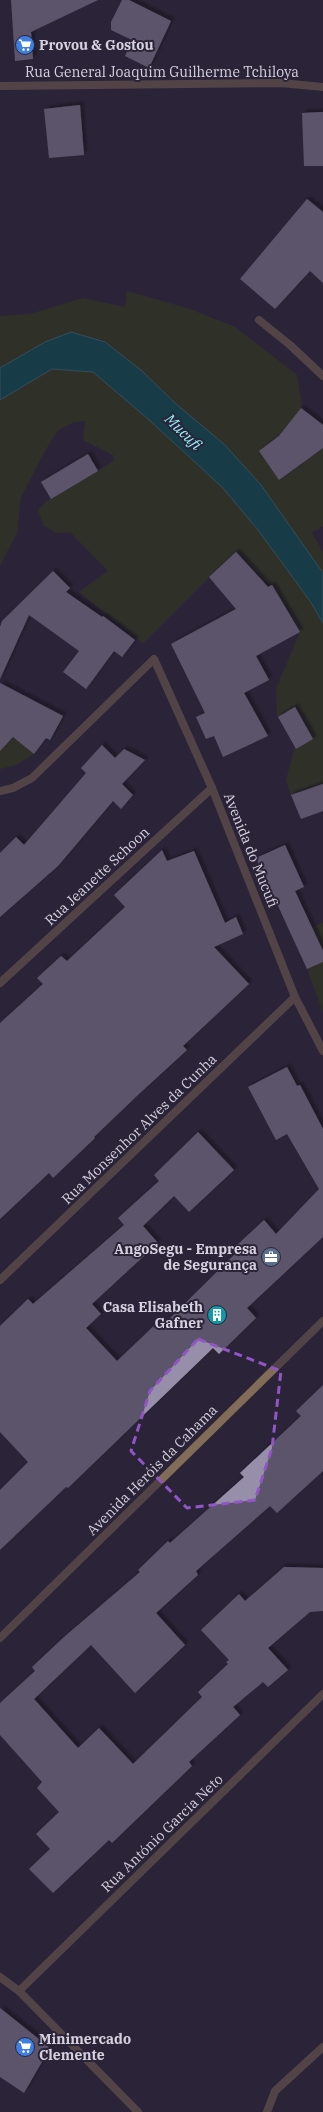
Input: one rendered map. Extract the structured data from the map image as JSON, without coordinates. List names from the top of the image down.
{
  "streets": {
    "street": [
      "Rua General Joaquim Guilherme Tchiloya",
      "Avenida do Mucufi",
      "Rua Jeanette Schoon",
      "Rua Monsenhor Alves da Cunha",
      "Avenida Heróis da Cahama",
      "Rua António Garcia Neto"
    ]
  },
  "crossings": [
    ["Avenida do Mucufi", "Rua Jeanette Schoon"],
    ["Avenida do Mucufi", "Rua Monsenhor Alves da Cunha"]
  ],
  "water": ["Mucufi"],
  "places": {
    "supermarket": ["Provou & Gostou", "Minimercado Clemente"],
    "office": ["AngoSegu - Empresa de Segurança"],
    "building": ["Casa Elisabeth Gafner"]
  }
}
